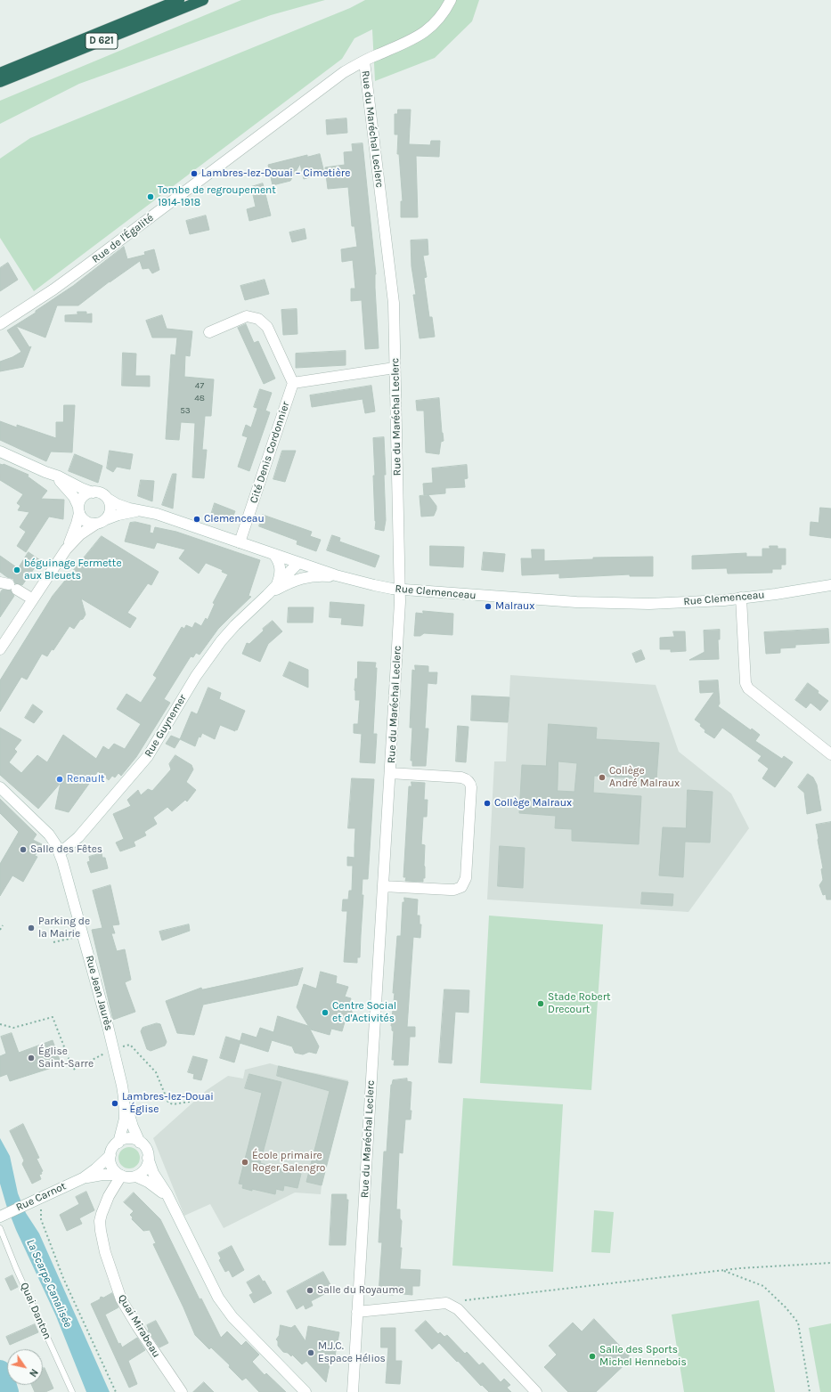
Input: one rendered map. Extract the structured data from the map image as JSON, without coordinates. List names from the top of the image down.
{
  "streets": {
    "highway": ["D 621"],
    "street": [
      "Rue du Maréchal Leclerc",
      "Rue de l'Égalité",
      "Cité Denis Cordonnier",
      "Rue Clemenceau",
      "Rue Guynemer",
      "Rue Jean Jaurès",
      "Rue Carnot",
      "Quai Mirabeau"
    ],
    "lane": ["Quai Danton"]
  },
  "crossings": [
    ["Rue du Maréchal Leclerc", "Rue de l'Égalité"],
    ["Rue du Maréchal Leclerc", "Rue Clemenceau"],
    ["Cité Denis Cordonnier", "Rue Clemenceau"],
    ["Rue Clemenceau", "Rue Guynemer"],
    ["Rue Guynemer", "Rue Jean Jaurès"],
    ["Rue Jean Jaurès", "Rue Carnot"],
    ["Rue Jean Jaurès", "Quai Mirabeau"],
    ["Rue Carnot", "Quai Mirabeau"]
  ],
  "water": ["La Scarpe Canalisée"],
  "places": [
    "Lambres-lez-Douai – Cimetière",
    "Tombe de regroupement 1914-1918",
    "Clemenceau",
    "béguinage Fermette aux Bleuets",
    "Malraux",
    "Collège André Malraux",
    "Renault",
    "Collège Malraux",
    "Salle des Fêtes",
    "Parking de la Mairie",
    "Stade Robert Drecourt",
    "Centre Social et d'Activités",
    "Église Saint-Sarre",
    "Lambres-lez-Douai – Église",
    "École primaire Roger Salengro",
    "Salle du Royaume",
    "M.J.C. Espace Hélios",
    "Salle des Sports Michel Hennebois"
  ],
  "house_numbers": ["47", "48", "53"],
  "north": "bottom right"
}
